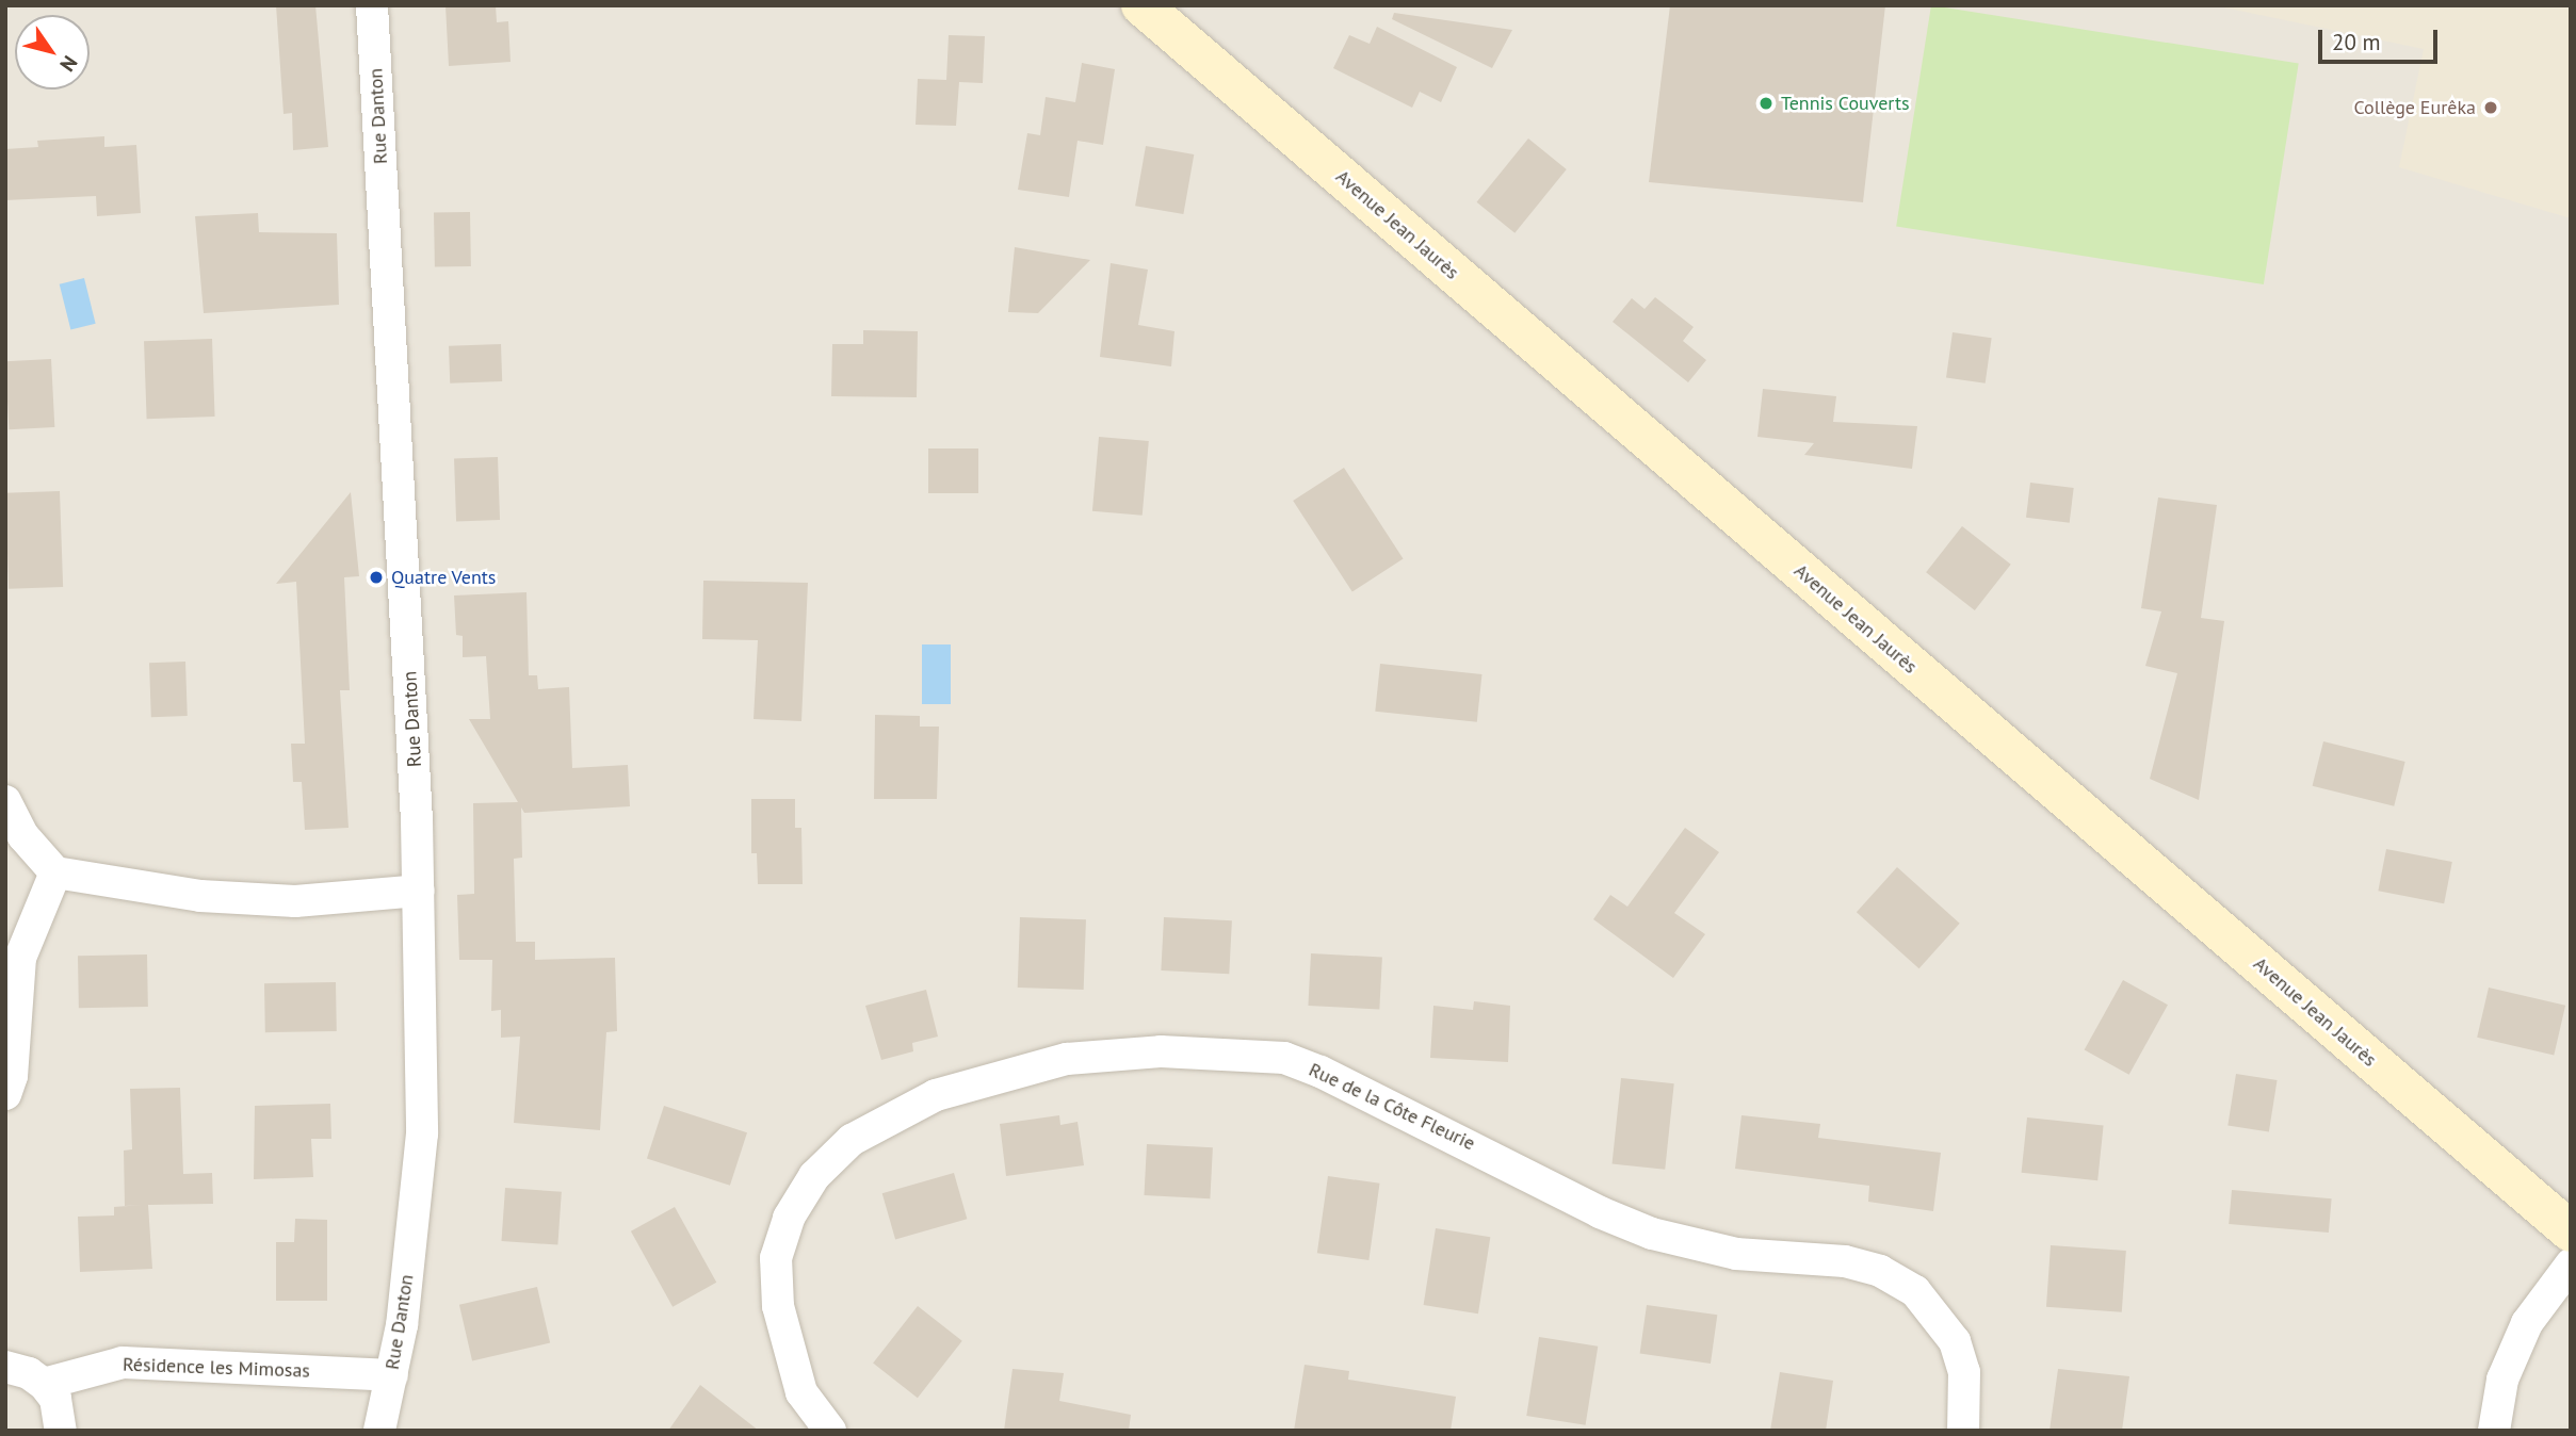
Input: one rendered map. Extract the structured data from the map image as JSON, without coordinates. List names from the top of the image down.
{
  "streets": {
    "main road": ["Avenue Jean Jaurès"],
    "street": ["Rue Danton", "Rue de la Côte Fleurie", "Résidence les Mimosas"]
  },
  "crossings": [
    ["Rue Danton", "Résidence les Mimosas"]
  ],
  "places": ["Tennis Couverts", "Collège Eurêka", "Quatre Vents"],
  "scale_bar": "20 m",
  "north": "bottom right"
}
